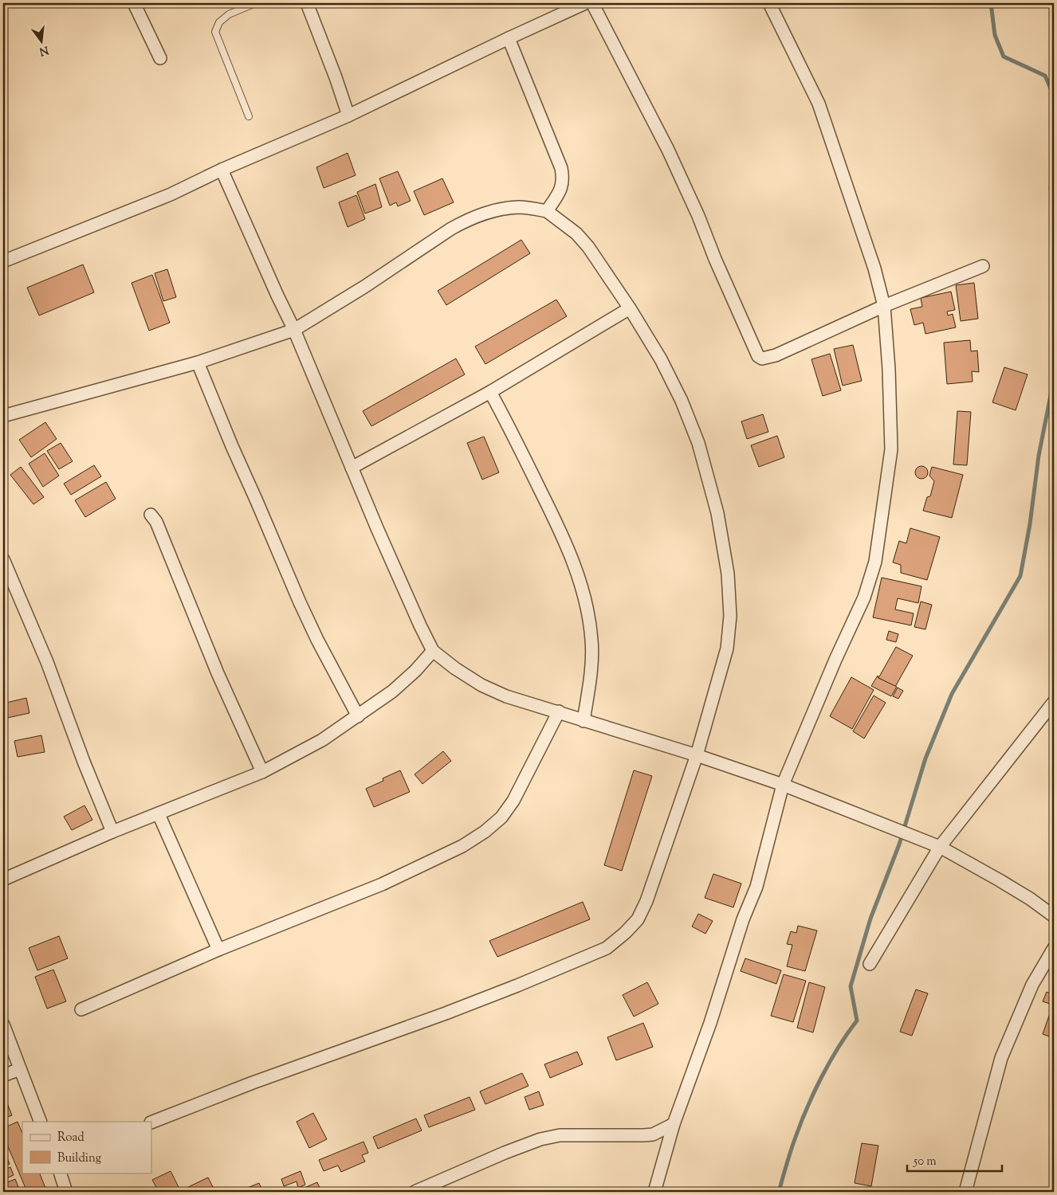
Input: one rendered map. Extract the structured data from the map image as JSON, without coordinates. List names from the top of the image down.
{
  "legend": ["Road", "Building"],
  "scale_bar": "50 m",
  "north": "bottom"
}
